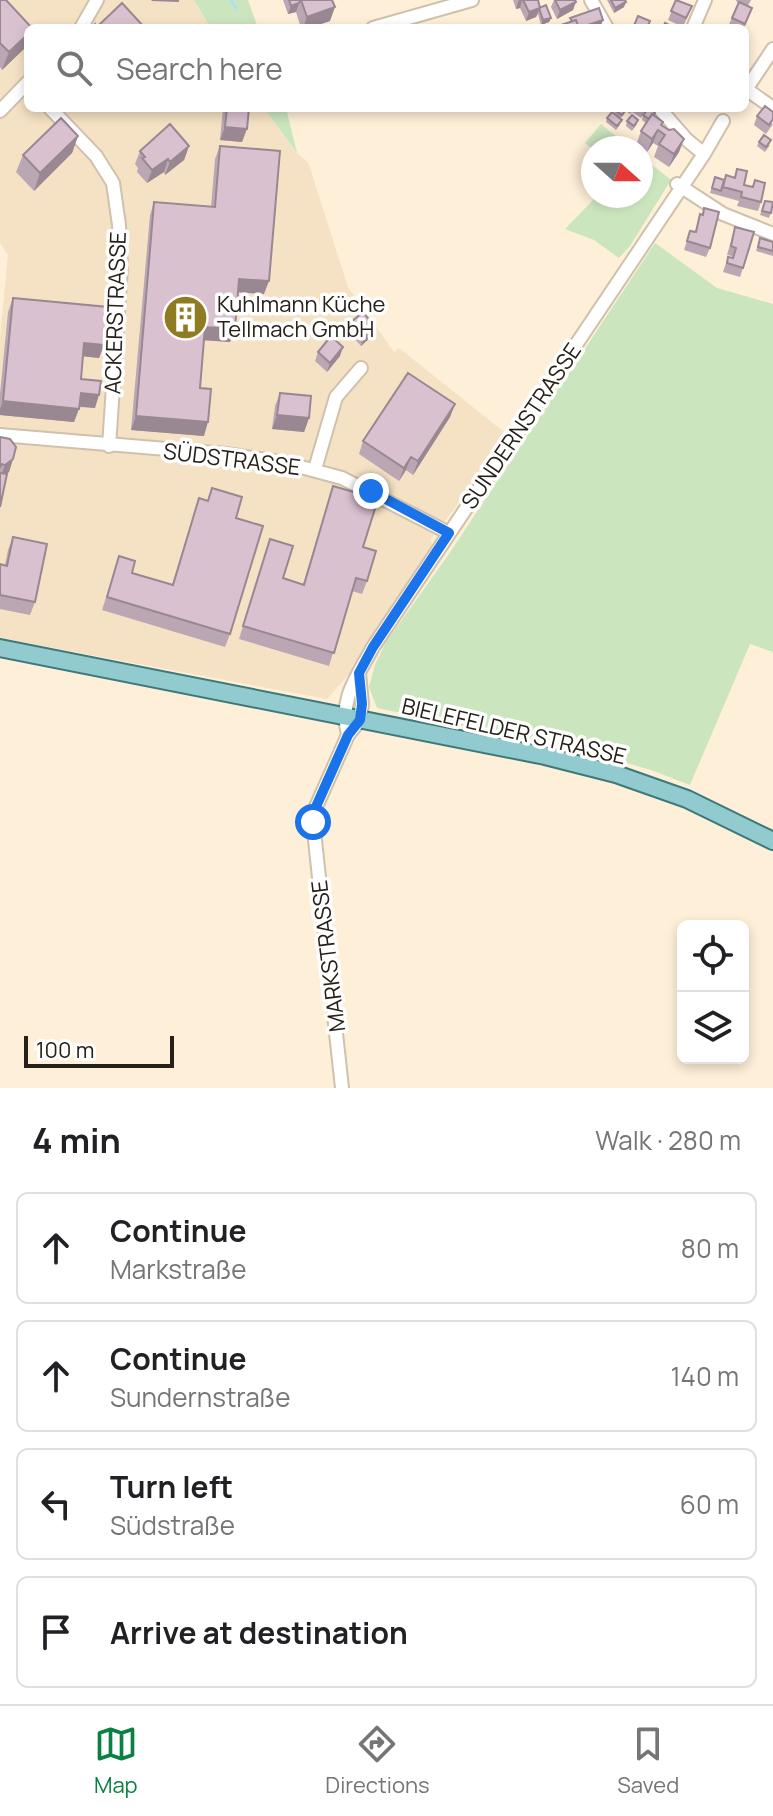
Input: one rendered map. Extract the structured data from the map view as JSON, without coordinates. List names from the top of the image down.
{
  "streets": {
    "main road": ["BIELEFELDER STRASSE"],
    "street": [
      "ACKERSTRASSE",
      "SUNDERNSTRASSE",
      "SÜDSTRASSE",
      "MARKSTRASSE"
    ]
  },
  "crossings": [
    ["ACKERSTRASSE", "SÜDSTRASSE"],
    ["SUNDERNSTRASSE", "SÜDSTRASSE"],
    ["SUNDERNSTRASSE", "BIELEFELDER STRASSE"],
    ["SUNDERNSTRASSE", "MARKSTRASSE"],
    ["BIELEFELDER STRASSE", "MARKSTRASSE"]
  ],
  "places": {
    "building": ["Kuhlmann Küche Tellmach GmbH"]
  },
  "scale_bar": "100 m",
  "north": "right",
  "page": {
    "search": "Search here",
    "scale": "100 m",
    "heading": ["4 min", "Walk · 280 m"],
    "list": [
      ["Continue", "Markstraße", "80 m"],
      ["Continue", "Sundernstraße", "140 m"],
      ["Turn left", "Südstraße", "60 m"],
      "Arrive at destination"
    ],
    "nav": ["Map", "Directions", "Saved"]
  }
}
